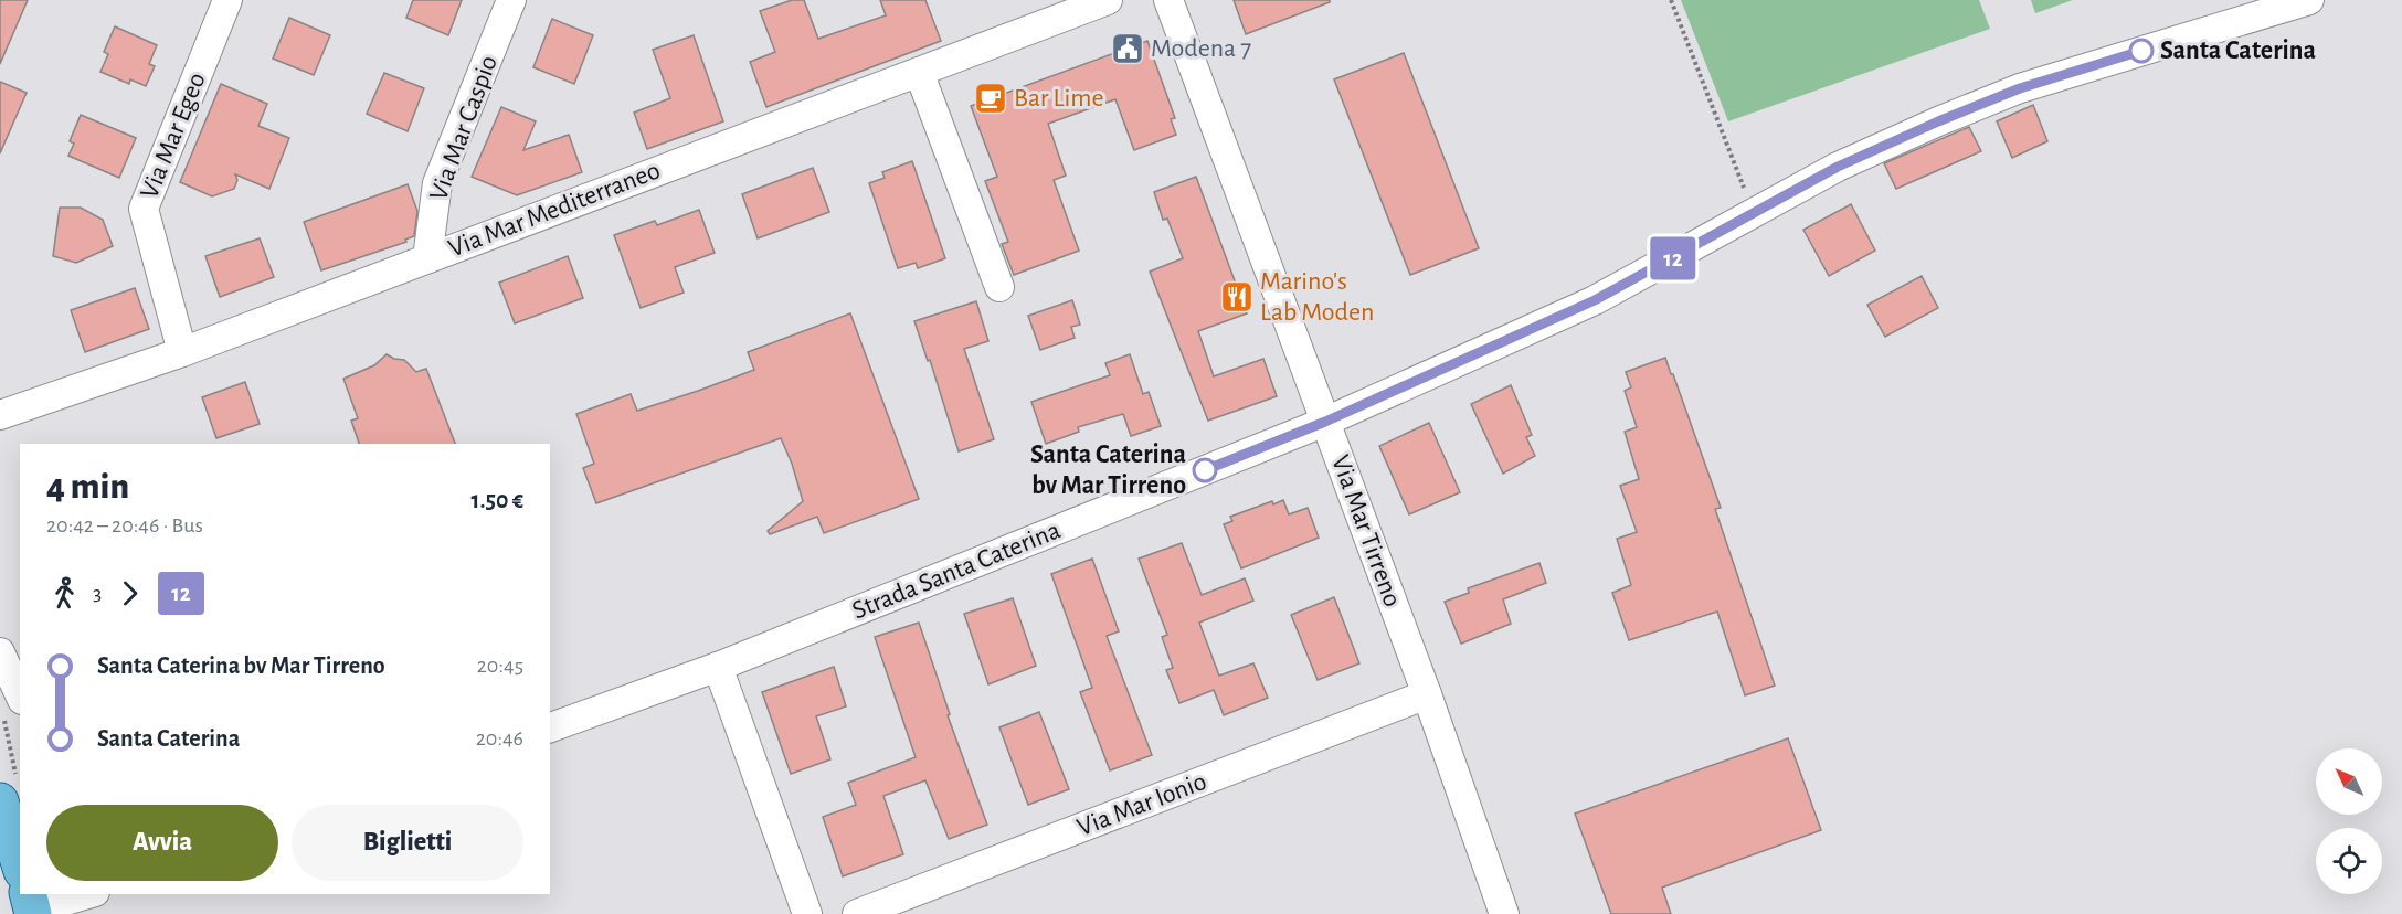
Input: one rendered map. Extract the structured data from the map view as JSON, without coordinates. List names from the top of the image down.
{
  "streets": {
    "street": [
      "Via Mar Caspio",
      "Via Mar Egeo",
      "Via Mar Mediterraneo",
      "Via Mar Tirreno",
      "Strada Santa Caterina",
      "Via Mar Ionio"
    ]
  },
  "crossings": [
    ["Via Mar Caspio", "Via Mar Mediterraneo"],
    ["Via Mar Egeo", "Via Mar Mediterraneo"],
    ["Via Mar Tirreno", "Strada Santa Caterina"],
    ["Via Mar Tirreno", "Via Mar Ionio"]
  ],
  "places": {
    "public building": ["Modena 7"],
    "other": ["Santa Caterina", "Santa Caterina bv Mar Tirreno"],
    "cafe": ["Bar Lime"],
    "restaurant": ["Marino's Lab Moden"]
  },
  "lines": ["bus line 12"],
  "north": "top left",
  "page": {
    "on_map": "12",
    "heading": ["4 min", "20:42 – 20:46 · Bus", "1.50 €"],
    "legs": ["3", "12"],
    "list": [
      {
        "name": "Santa Caterina bv Mar Tirreno",
        "value": "20:45"
      },
      {
        "name": "Santa Caterina",
        "value": "20:46"
      }
    ],
    "buttons": ["Avvia", "Biglietti"]
  }
}
